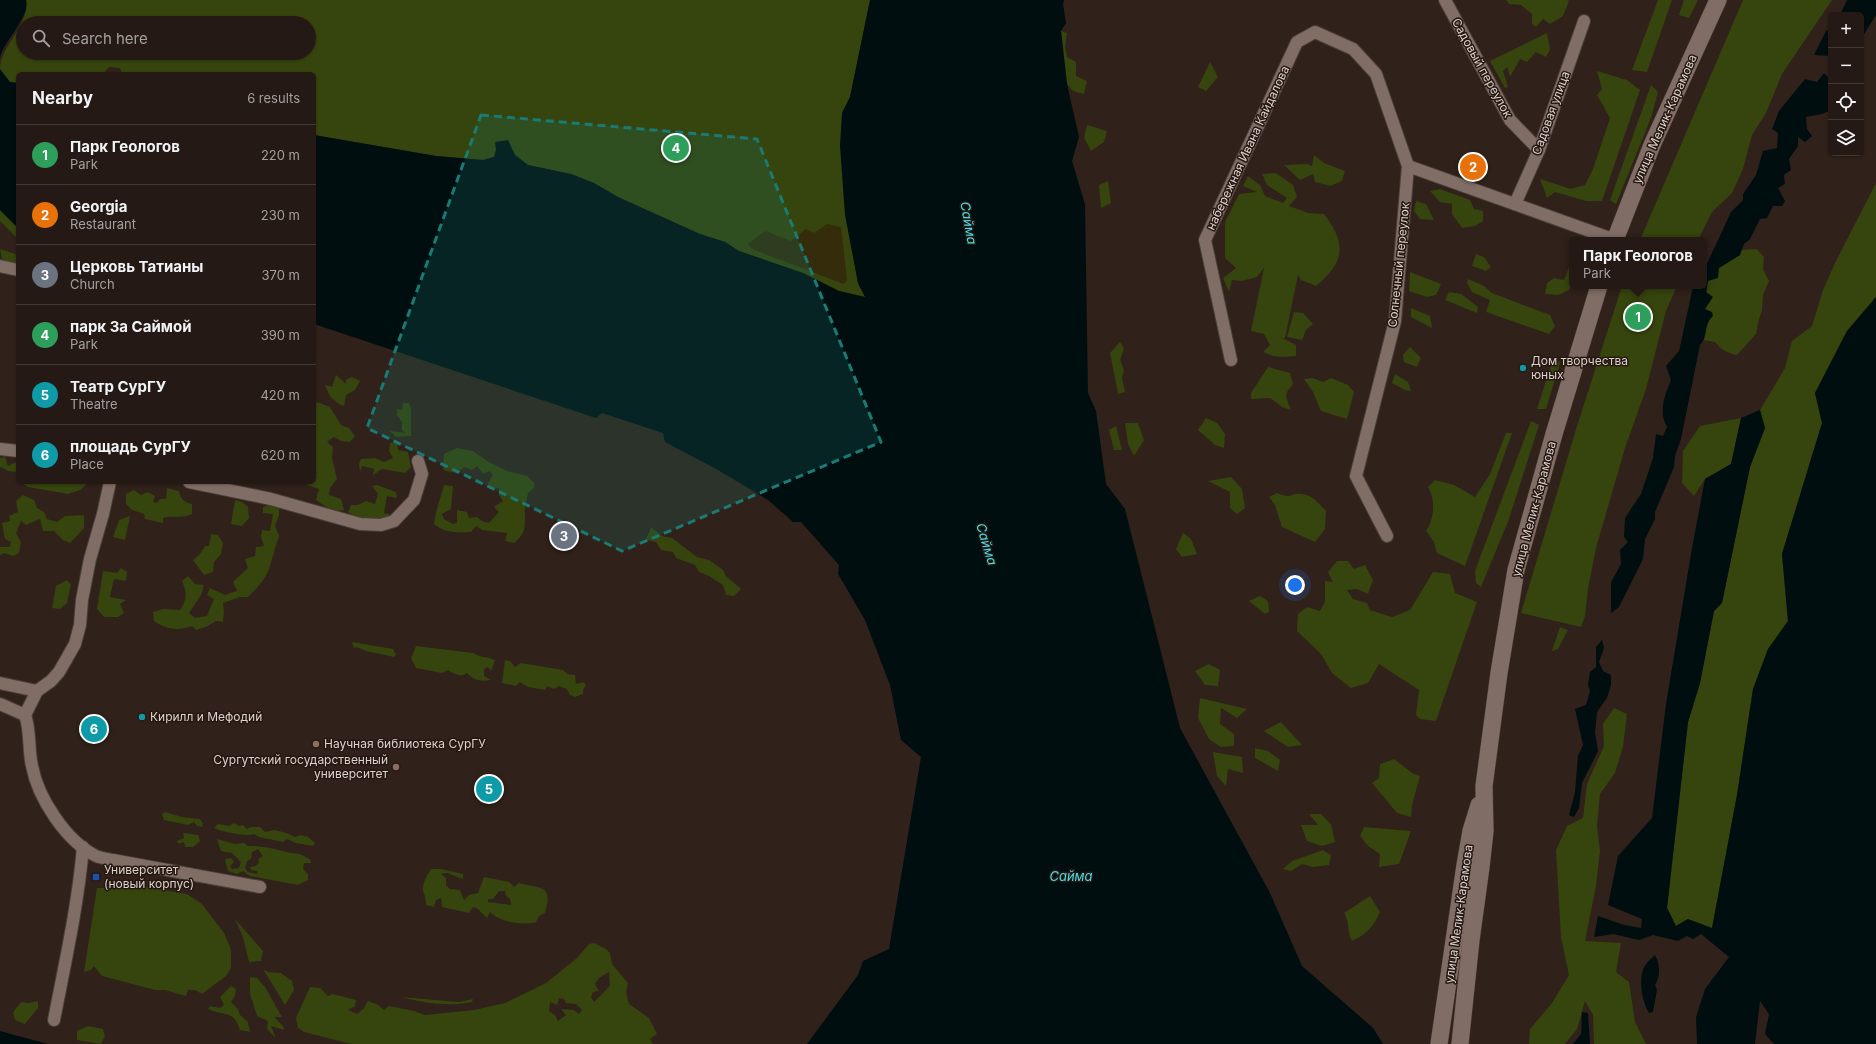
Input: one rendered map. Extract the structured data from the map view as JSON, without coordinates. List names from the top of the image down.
{
  "streets": {
    "main road": ["улица Мелик-Карамова"],
    "street": [
      "Садовый переулок",
      "Садовая улица",
      "набережная Ивана Кайдалова",
      "Солнечный переулок"
    ]
  },
  "crossings": [
    ["Садовый переулок", "Садовая улица"],
    ["набережная Ивана Кайдалова", "Солнечный переулок"]
  ],
  "water": ["Сайма"],
  "places": {
    "other": [
      "Дом творчества юных",
      "Кирилл и Мефодий",
      "Научная библиотека СурГУ",
      "Сургутский государственный университет"
    ],
    "transit": ["Университет (новый корпус)"]
  },
  "page": {
    "map_buttons": ["+", "−"],
    "search": "Search here",
    "heading": ["Nearby", "6 results"],
    "list": [
      {
        "mark": "1",
        "name": "Парк Геологов",
        "note": "Park",
        "value": "220 m"
      },
      {
        "mark": "2",
        "name": "Georgia",
        "note": "Restaurant",
        "value": "230 m"
      },
      {
        "mark": "3",
        "name": "Церковь Татианы",
        "note": "Church",
        "value": "370 m"
      },
      {
        "mark": "4",
        "name": "парк За Саймой",
        "note": "Park",
        "value": "390 m"
      },
      {
        "mark": "5",
        "name": "Театр СурГУ",
        "note": "Theatre",
        "value": "420 m"
      },
      {
        "mark": "6",
        "name": "площадь СурГУ",
        "note": "Place",
        "value": "620 m"
      }
    ],
    "pins": [
      "4",
      "2",
      "1",
      "3",
      "6",
      "5"
    ],
    "popup": ["Парк Геологов", "Park"]
  }
}
